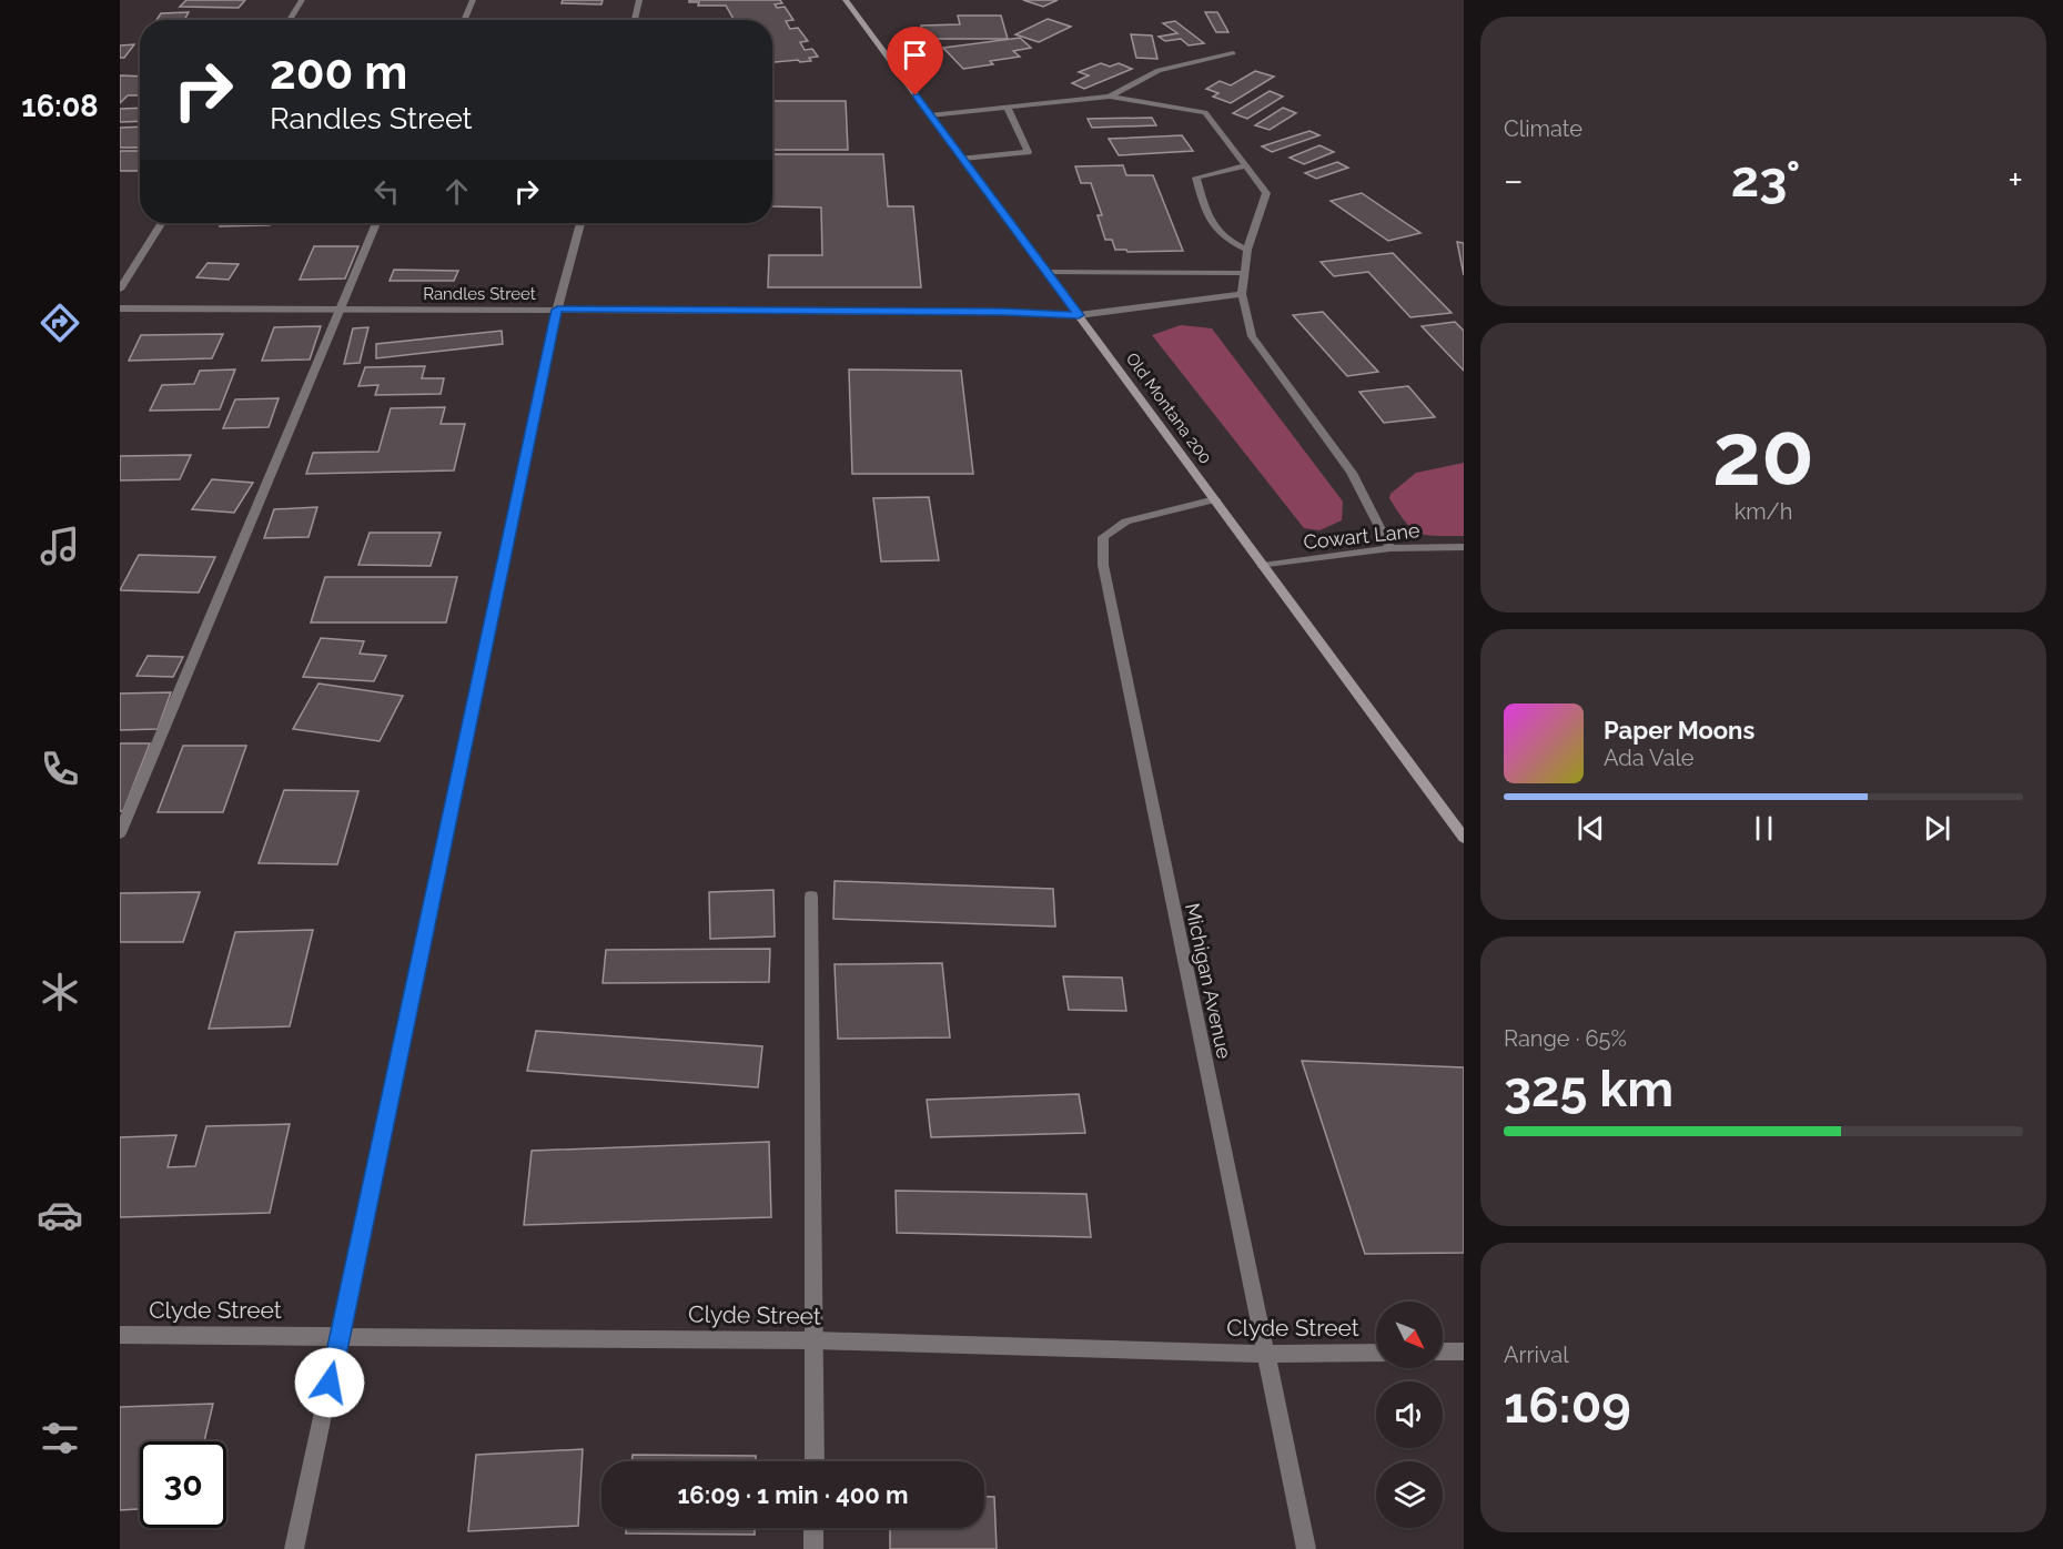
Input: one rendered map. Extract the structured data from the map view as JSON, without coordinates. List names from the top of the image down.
{
  "streets": {
    "main road": ["Old Montana 200"],
    "street": [
      "Randles Street",
      "Cowart Lane",
      "Michigan Avenue",
      "Clyde Street"
    ]
  },
  "crossings": [
    ["Randles Street", "Old Montana 200"],
    ["Old Montana 200", "Cowart Lane"],
    ["Old Montana 200", "Michigan Avenue"],
    ["Michigan Avenue", "Clyde Street"]
  ],
  "north": "bottom right",
  "page": {
    "tabs": "16:08",
    "tile": [
      "Climate",
      ["20", "km/h"],
      ["Range · 65%", "325 km"],
      ["Arrival", "16:09"]
    ],
    "turn": ["200 m", "Randles Street"],
    "heat": ["−", "23°", "+"],
    "song": ["Paper Moons", "Ada Vale"],
    "limit": "30",
    "trip": "16:09 · 1 min · 400 m"
  }
}
